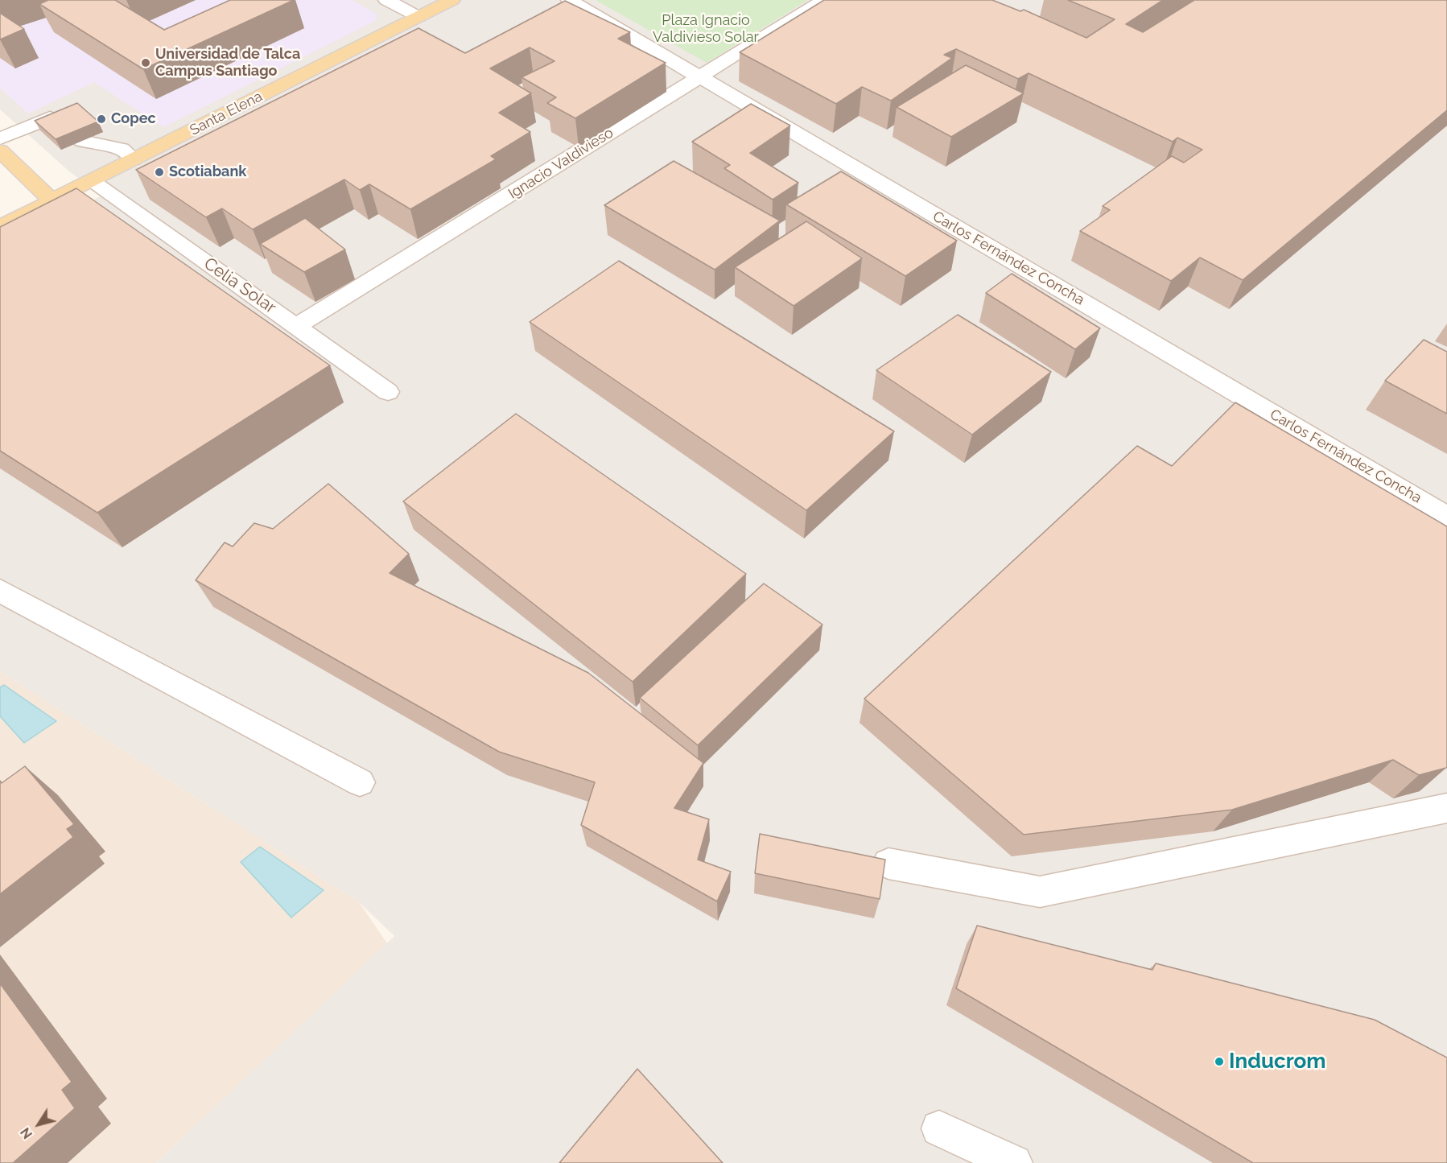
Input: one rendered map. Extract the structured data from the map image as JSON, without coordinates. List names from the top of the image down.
{
  "streets": {
    "main road": ["Santa Elena"],
    "street": ["Ignacio Valdivieso", "Carlos Fernández Concha", "Celia Solar"]
  },
  "crossings": [
    ["Santa Elena", "Celia Solar"],
    ["Ignacio Valdivieso", "Carlos Fernández Concha"],
    ["Ignacio Valdivieso", "Celia Solar"]
  ],
  "parks": ["Plaza Ignacio Valdivieso Solar"],
  "places": [
    "Universidad de Talca Campus Santiago",
    "Copec",
    "Scotiabank",
    "Inducrom"
  ],
  "north": "bottom left"
}
